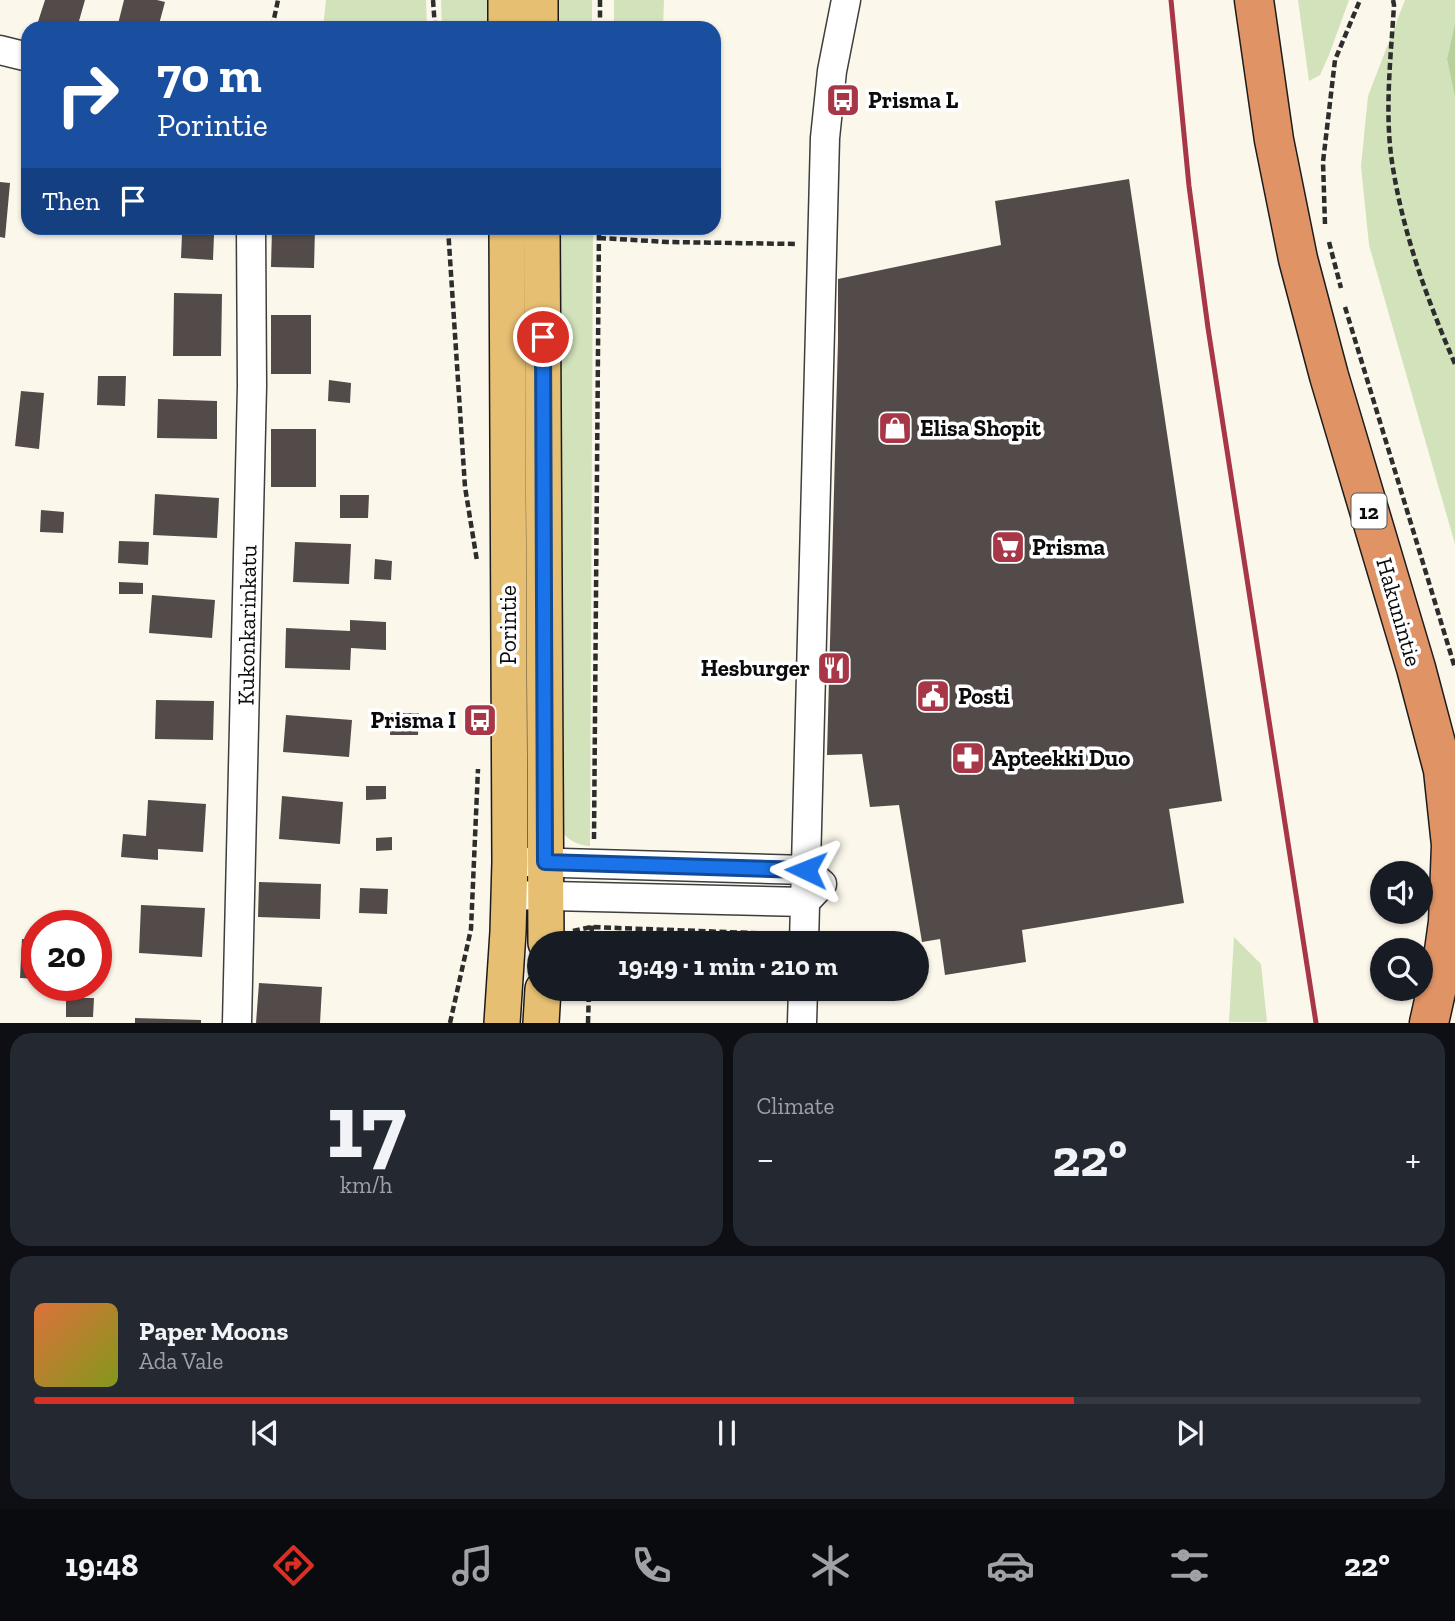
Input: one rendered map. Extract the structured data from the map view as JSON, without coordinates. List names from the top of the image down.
{
  "streets": {
    "highway": ["12", "Hakunintie"],
    "main road": ["Porintie"],
    "street": ["Kukonkarinkatu"]
  },
  "places": {
    "bus stop": ["Prisma L", "Prisma I"],
    "shop": ["Elisa Shopit"],
    "supermarket": ["Prisma"],
    "restaurant": ["Hesburger"],
    "public building": ["Posti"],
    "pharmacy": ["Apteekki Duo"]
  },
  "page": {
    "turn": ["70 m", "Porintie"],
    "then": "Then",
    "limit": "20",
    "trip": "19:49 · 1 min · 210 m",
    "tile": [
      ["17", "km/h"],
      "Climate"
    ],
    "heat": ["−", "22°", "+"],
    "song": ["Paper Moons", "Ada Vale"],
    "tabs": ["19:48", "22°"]
  }
}
